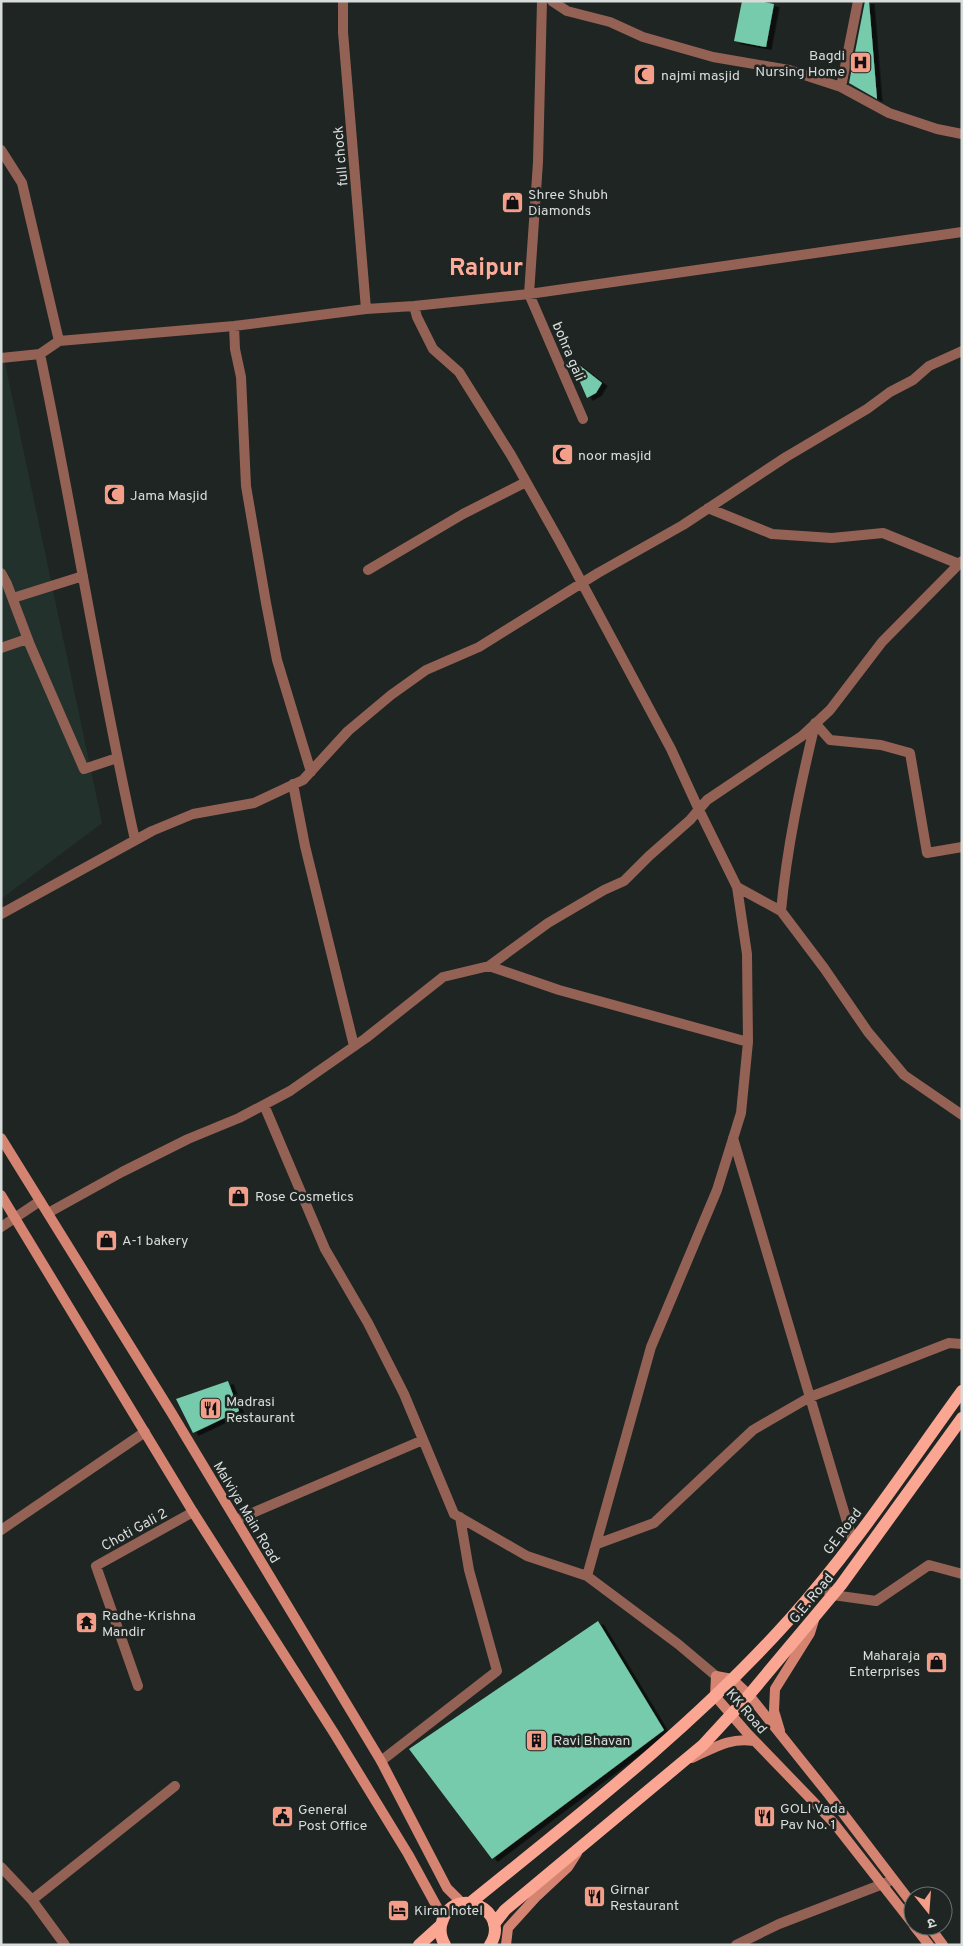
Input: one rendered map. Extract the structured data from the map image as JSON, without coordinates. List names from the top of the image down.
{
  "streets": {
    "main road": ["GE Road", "G.E. Road"],
    "street": [
      "full chock",
      "bohra gali",
      "Malviya Main Road",
      "Choti Gali 2",
      "KK Road"
    ]
  },
  "crossings": [
    ["Malviya Main Road", "GE Road"],
    ["GE Road", "KK Road"],
    ["G.E. Road", "KK Road"]
  ],
  "districts": ["Raipur"],
  "places": {
    "hospital": ["Bagdi Nursing Home"],
    "mosque": ["najmi masjid", "noor masjid", "Jama Masjid"],
    "shop": [
      "Shree Shubh Diamonds",
      "Rose Cosmetics",
      "A-1 bakery",
      "Maharaja Enterprises"
    ],
    "restaurant": ["Madrasi Restaurant", "GOLI Vada Pav No. 1", "Girnar Restaurant"],
    "temple": ["Radhe-Krishna Mandir"],
    "building": ["Ravi Bhavan"],
    "public building": ["General Post Office"],
    "hotel": ["Kiran hotel"]
  },
  "north": "bottom"
}
